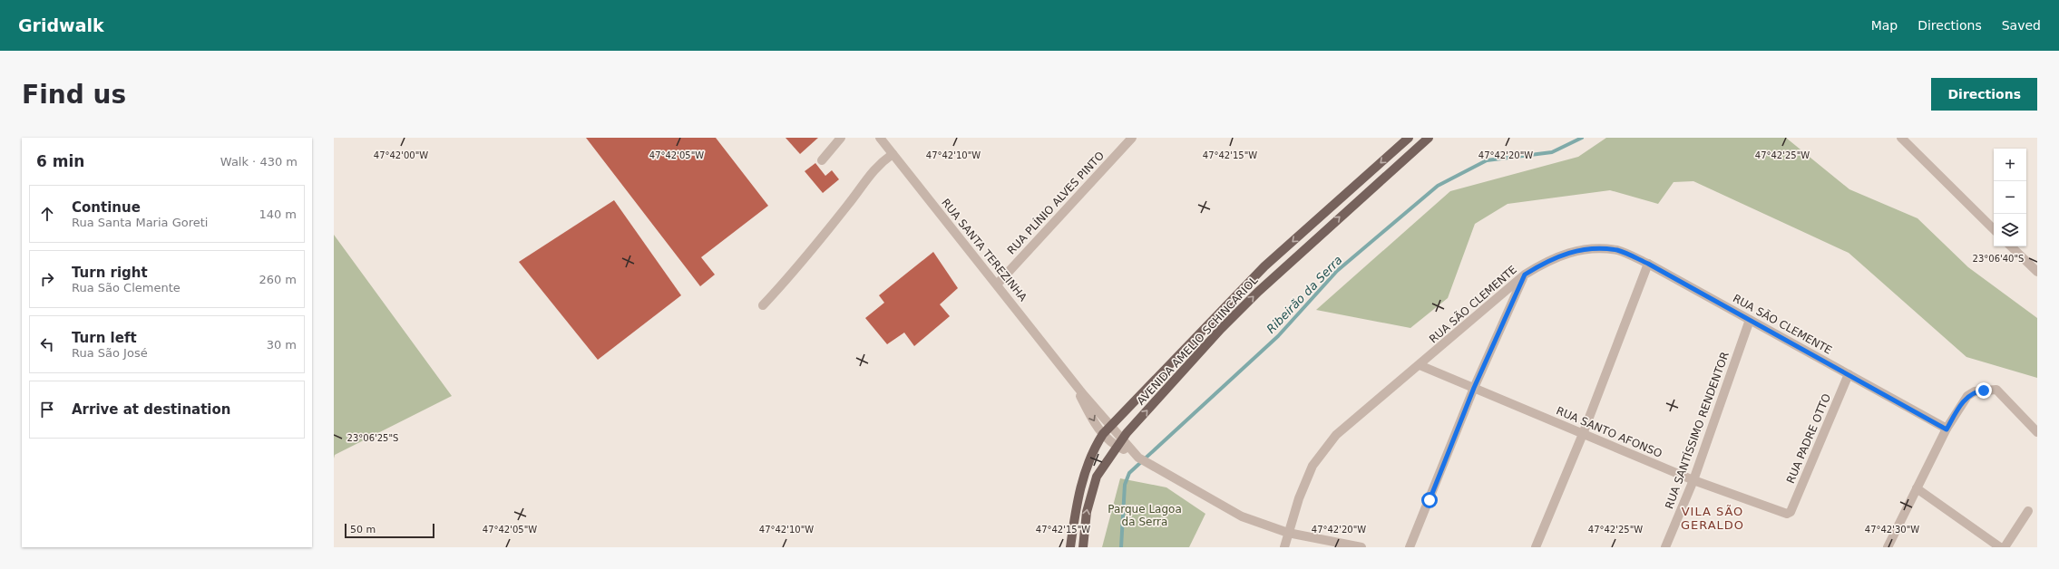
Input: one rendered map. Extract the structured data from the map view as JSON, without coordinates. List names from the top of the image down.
{
  "streets": {
    "main road": ["AVENIDA AMELIO SCHINCARIOL"],
    "street": [
      "RUA PLÍNIO ALVES PINTO",
      "RUA SANTA TEREZINHA",
      "RUA SÃO CLEMENTE",
      "RUA SANTÍSSIMO RENDENTOR",
      "RUA SANTO AFONSO",
      "RUA PADRE OTTO"
    ]
  },
  "crossings": [
    ["RUA PLÍNIO ALVES PINTO", "RUA SANTA TEREZINHA"],
    ["RUA SANTA TEREZINHA", "RUA SÃO CLEMENTE"],
    ["RUA SANTA TEREZINHA", "AVENIDA AMELIO SCHINCARIOL"],
    ["RUA SÃO CLEMENTE", "RUA SANTÍSSIMO RENDENTOR"],
    ["RUA SÃO CLEMENTE", "RUA SANTO AFONSO"],
    ["RUA SÃO CLEMENTE", "RUA PADRE OTTO"],
    ["RUA SANTÍSSIMO RENDENTOR", "RUA SANTO AFONSO"],
    ["RUA SANTO AFONSO", "RUA PADRE OTTO"]
  ],
  "districts": ["VILA SÃO GERALDO"],
  "water": ["Ribeirão da Serra"],
  "parks": ["Parque Lagoa da Serra"],
  "scale_bar": "50 m",
  "page": {
    "header": "Gridwalk",
    "nav": ["Map", "Directions", "Saved"],
    "buttons": "Directions",
    "title": "Find us",
    "heading": ["6 min", "Walk · 430 m"],
    "map_buttons": ["+", "−"],
    "list": [
      ["Continue", "Rua Santa Maria Goreti", "140 m"],
      ["Turn right", "Rua São Clemente", "260 m"],
      ["Turn left", "Rua São José", "30 m"],
      "Arrive at destination"
    ],
    "scale": "50 m"
  },
  "coordinates": [
    "47°42'00\"W",
    "47°42'05\"W",
    "47°42'15\"W",
    "47°42'25\"W",
    "47°42'10\"W",
    "47°42'20\"W",
    "23°06'40\"S",
    "23°06'25\"S",
    "47°42'30\"W"
  ]
}
